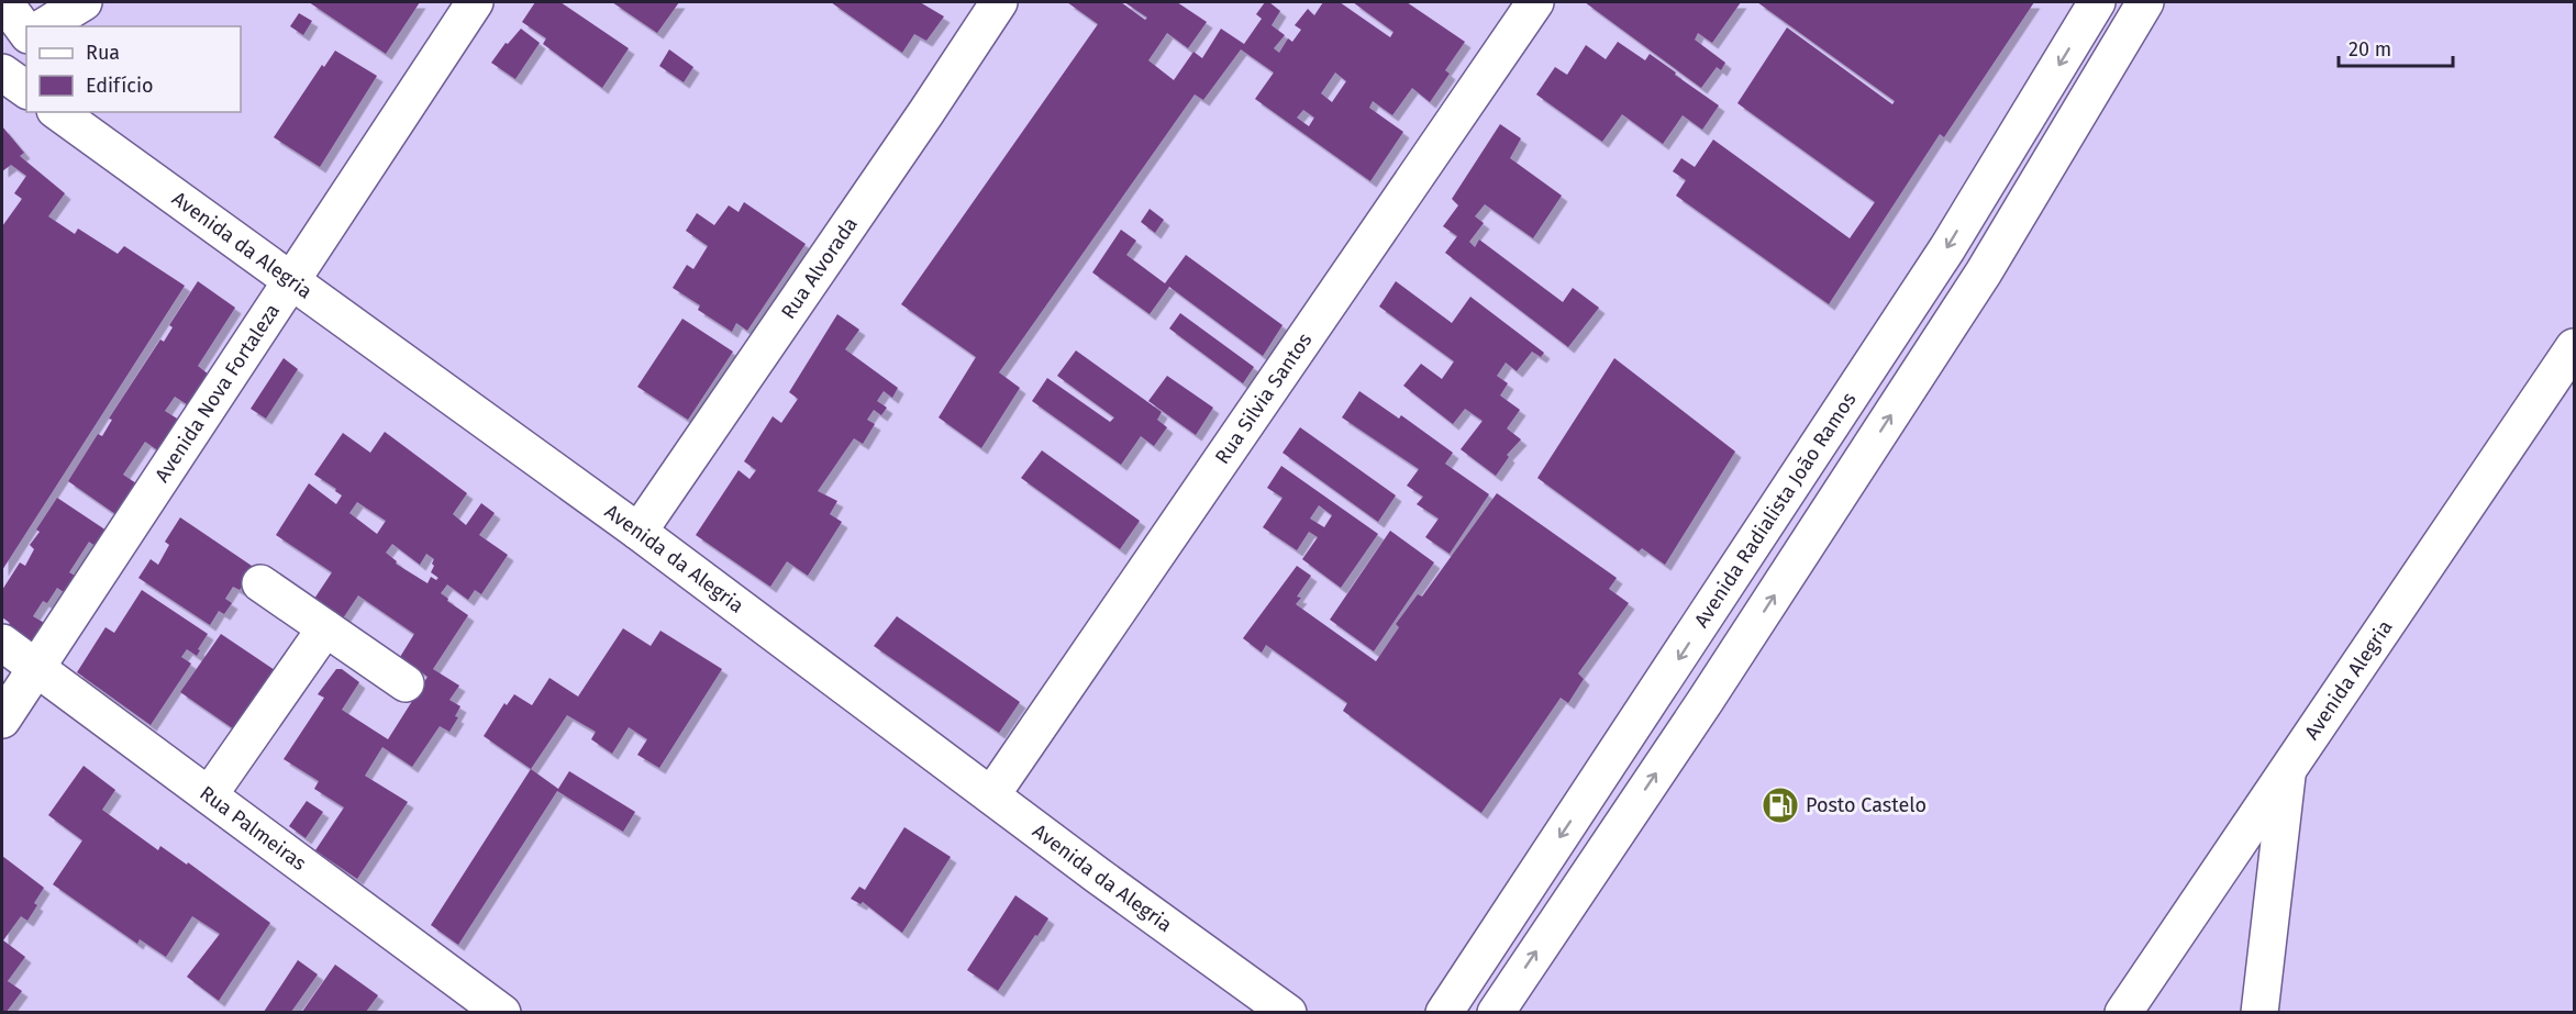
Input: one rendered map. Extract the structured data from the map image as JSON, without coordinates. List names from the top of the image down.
{
  "streets": {
    "street": [
      "Avenida da Alegria",
      "Rua Alvorada",
      "Avenida Nova Fortaleza",
      "Rua Silvia Santos",
      "Avenida Radialista João Ramos",
      "Avenida Alegria",
      "Rua Palmeiras"
    ]
  },
  "crossings": [
    ["Avenida da Alegria", "Rua Alvorada"],
    ["Avenida da Alegria", "Avenida Nova Fortaleza"],
    ["Avenida da Alegria", "Rua Silvia Santos"],
    ["Avenida Nova Fortaleza", "Rua Palmeiras"]
  ],
  "places": {
    "fuel station": ["Posto Castelo"]
  },
  "legend": ["Rua", "Edifício"],
  "scale_bar": "20 m"
}
